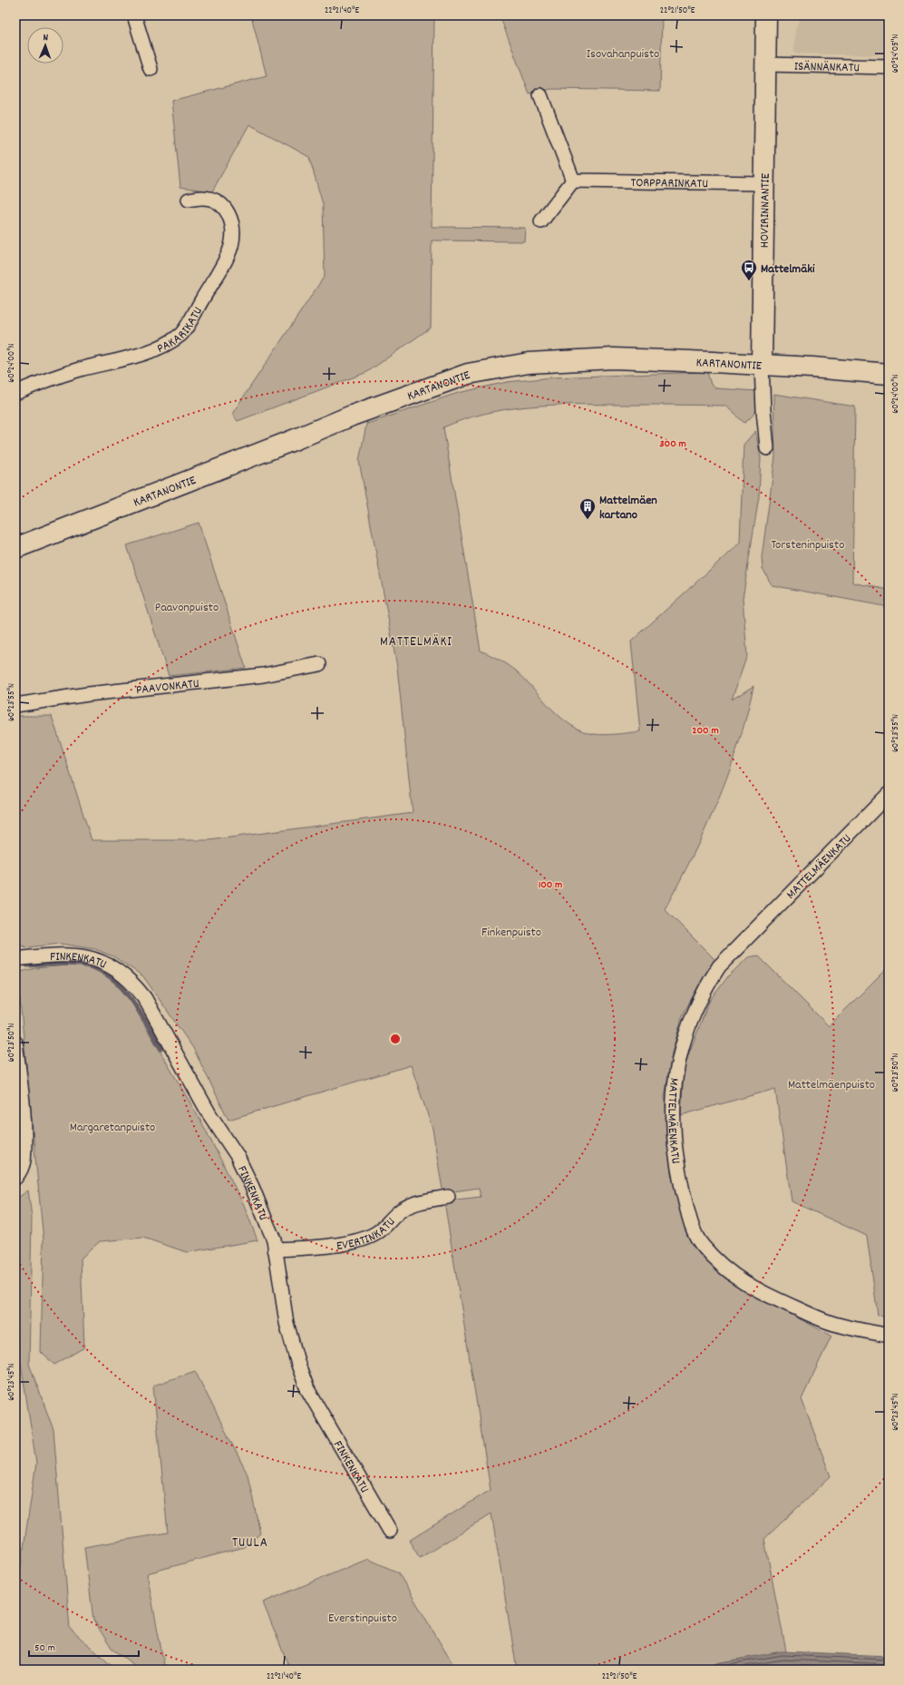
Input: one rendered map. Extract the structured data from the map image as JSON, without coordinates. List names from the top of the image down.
{
  "streets": {
    "street": [
      "ISÄNNÄNKATU",
      "TORPPARINKATU",
      "HOVIRINNANTIE",
      "PAKARIKATU",
      "KARTANONTIE",
      "PAAVONKATU",
      "MATTELMÄENKATU",
      "FINKENKATU",
      "EVERTINKATU"
    ]
  },
  "crossings": [
    ["ISÄNNÄNKATU", "HOVIRINNANTIE"],
    ["TORPPARINKATU", "HOVIRINNANTIE"],
    ["HOVIRINNANTIE", "KARTANONTIE"],
    ["FINKENKATU", "EVERTINKATU"]
  ],
  "districts": ["MATTELMÄKI", "TUULA"],
  "parks": [
    "Isovahanpuisto",
    "Torsteninpuisto",
    "Paavonpuisto",
    "Finkenpuisto",
    "Mattelmäenpuisto",
    "Margaretanpuisto",
    "Everstinpuisto"
  ],
  "places": {
    "bus stop": ["Mattelmäki"],
    "building": ["Mattelmäen kartano"]
  },
  "scale_bar": "50 m",
  "north": "top",
  "coordinates": [
    "22°21'40\"E",
    "22°21'50\"E",
    "60°24'05\"N",
    "60°24'00\"N",
    "60°23'55\"N",
    "60°23'50\"N",
    "60°23'45\"N"
  ],
  "rings": ["300 m", "200 m", "100 m"]
}
